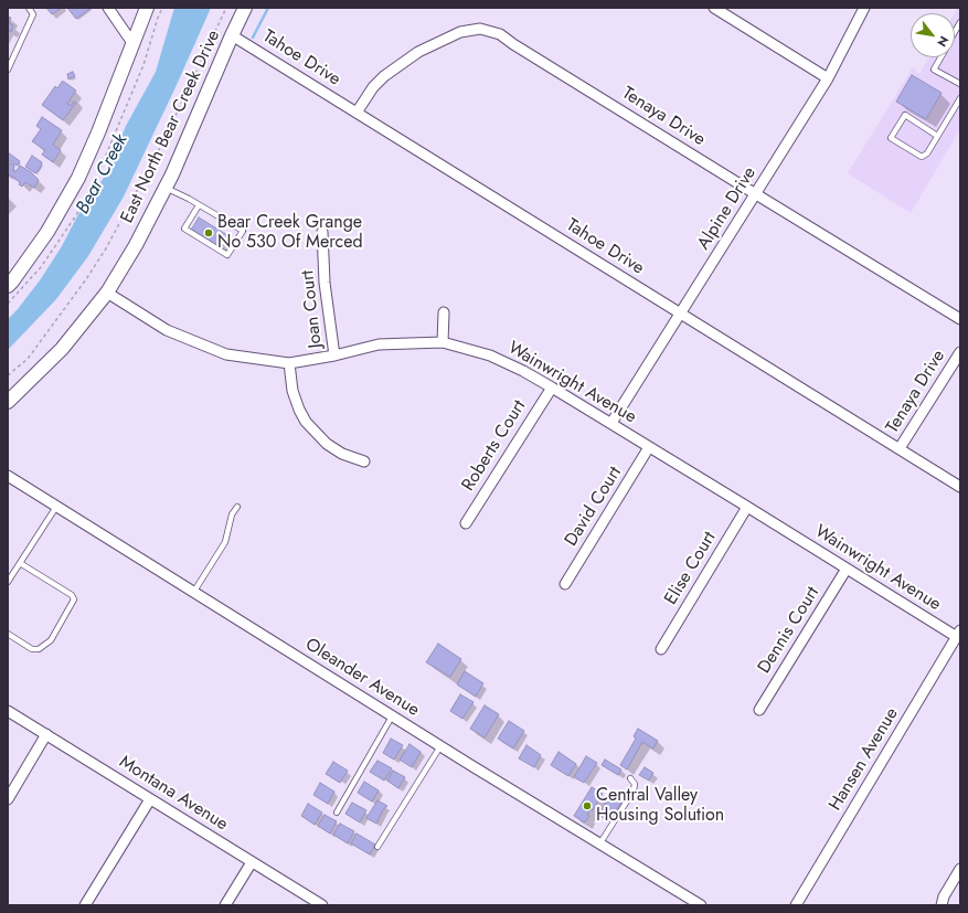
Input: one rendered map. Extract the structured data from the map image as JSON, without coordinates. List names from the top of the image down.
{
  "streets": {
    "street": [
      "Tahoe Drive",
      "Tenaya Drive",
      "East North Bear Creek Drive",
      "Alpine Drive",
      "Joan Court",
      "Wainwright Avenue",
      "Roberts Court",
      "David Court",
      "Elise Court",
      "Dennis Court",
      "Oleander Avenue",
      "Hansen Avenue",
      "Montana Avenue"
    ]
  },
  "crossings": [
    ["Tahoe Drive", "Tenaya Drive"],
    ["Tahoe Drive", "East North Bear Creek Drive"],
    ["Tahoe Drive", "Alpine Drive"],
    ["Tenaya Drive", "Alpine Drive"],
    ["East North Bear Creek Drive", "Wainwright Avenue"],
    ["Alpine Drive", "Wainwright Avenue"],
    ["Joan Court", "Wainwright Avenue"],
    ["Wainwright Avenue", "Roberts Court"],
    ["Wainwright Avenue", "David Court"],
    ["Wainwright Avenue", "Elise Court"],
    ["Wainwright Avenue", "Dennis Court"],
    ["Wainwright Avenue", "Hansen Avenue"]
  ],
  "water": ["Bear Creek"],
  "places": ["Bear Creek Grange No 530 Of Merced", "Central Valley Housing Solution"],
  "north": "bottom right"
}
